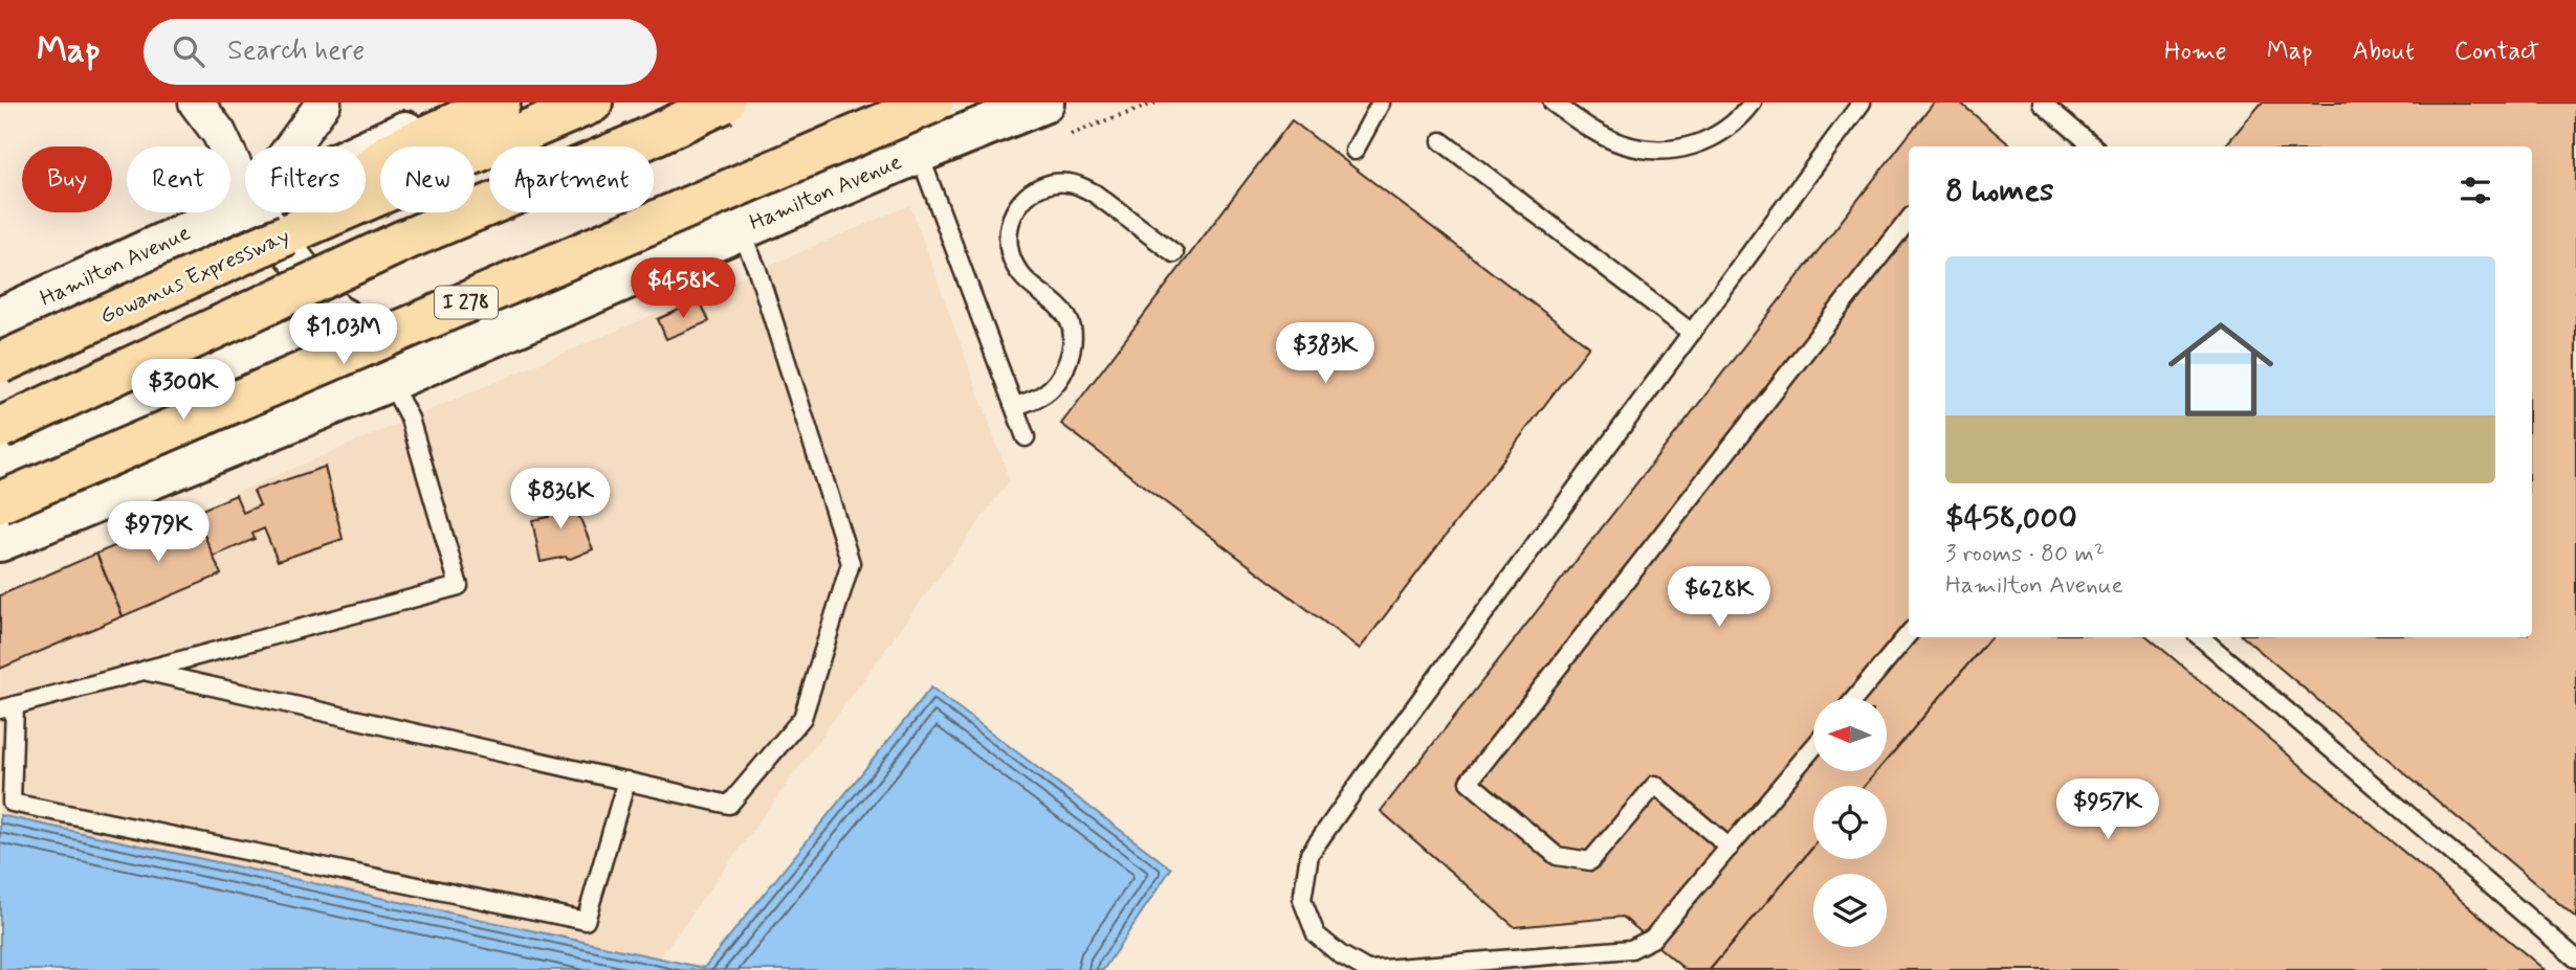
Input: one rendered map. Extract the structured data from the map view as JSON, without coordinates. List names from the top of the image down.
{
  "streets": {
    "highway": ["Gowanus Expressway", "I 278"],
    "main road": ["Hamilton Avenue"]
  },
  "north": "left",
  "page": {
    "header": "Map",
    "search": "Search here",
    "nav": [
      "Home",
      "Map",
      "About",
      "Contact"
    ],
    "chip": [
      "Buy",
      "Rent",
      "Filters",
      "New",
      "Apartment"
    ],
    "heading": "8 homes",
    "list": [
      {
        "name": "$458,000",
        "note": "3 rooms · 80 m² · Hamilton Avenue"
      }
    ],
    "price": [
      "$458K",
      "$1.03M",
      "$383K",
      "$300K",
      "$836K",
      "$979K",
      "$628K",
      "$957K"
    ]
  }
}
